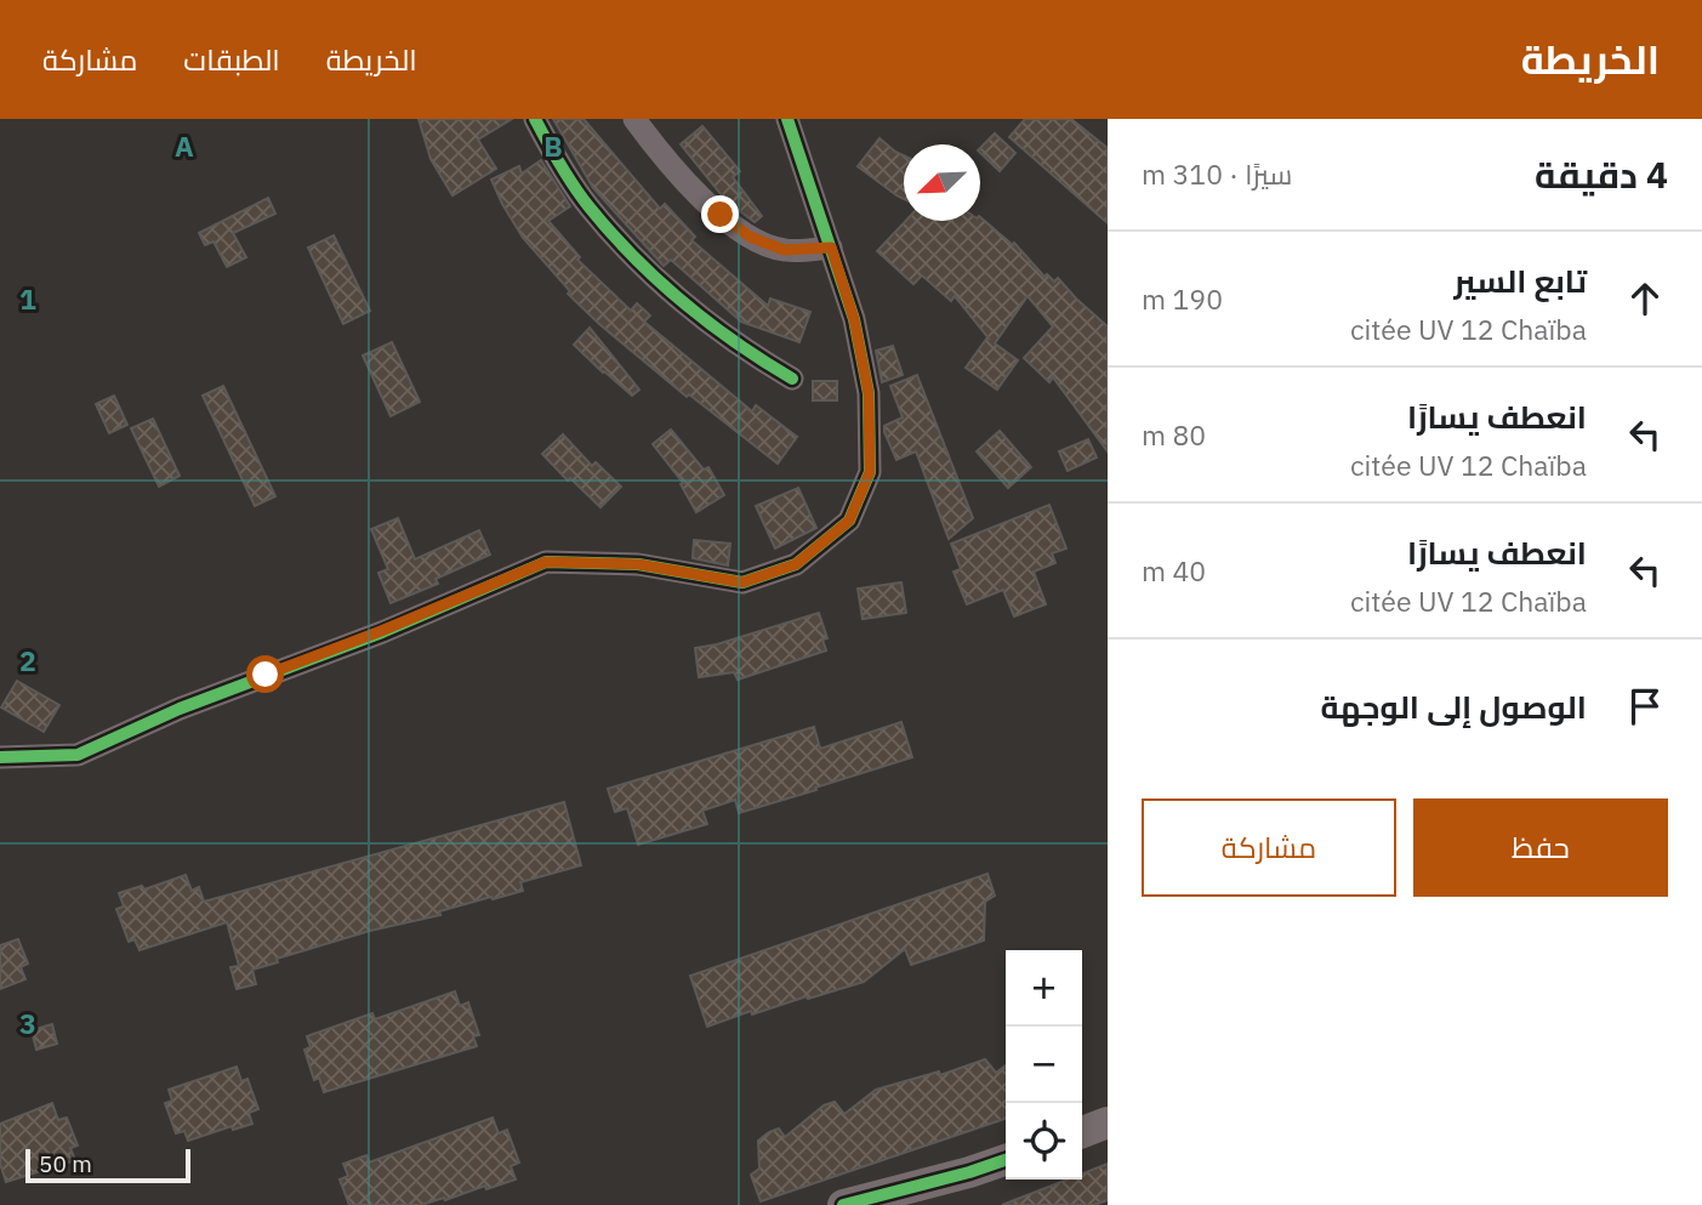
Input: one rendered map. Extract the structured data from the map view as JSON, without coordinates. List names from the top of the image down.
{
  "scale_bar": "50 m",
  "north": "bottom left",
  "page": {
    "header": "الخريطة",
    "nav": ["الخريطة", "الطبقات", "مشاركة"],
    "heading": ["4 دقيقة", "سيرًا · 310 m"],
    "list": [
      ["تابع السير", "citée UV 12 Chaïba", "190 m"],
      ["انعطف يسارًا", "citée UV 12 Chaïba", "80 m"],
      ["انعطف يسارًا", "citée UV 12 Chaïba", "40 m"],
      "الوصول إلى الوجهة"
    ],
    "buttons": ["حفظ", "مشاركة"],
    "map_buttons": ["+", "−"],
    "scale": "50 m"
  },
  "grid": {
    "columns": ["A", "B"],
    "rows": ["1", "2", "3"]
  }
}
